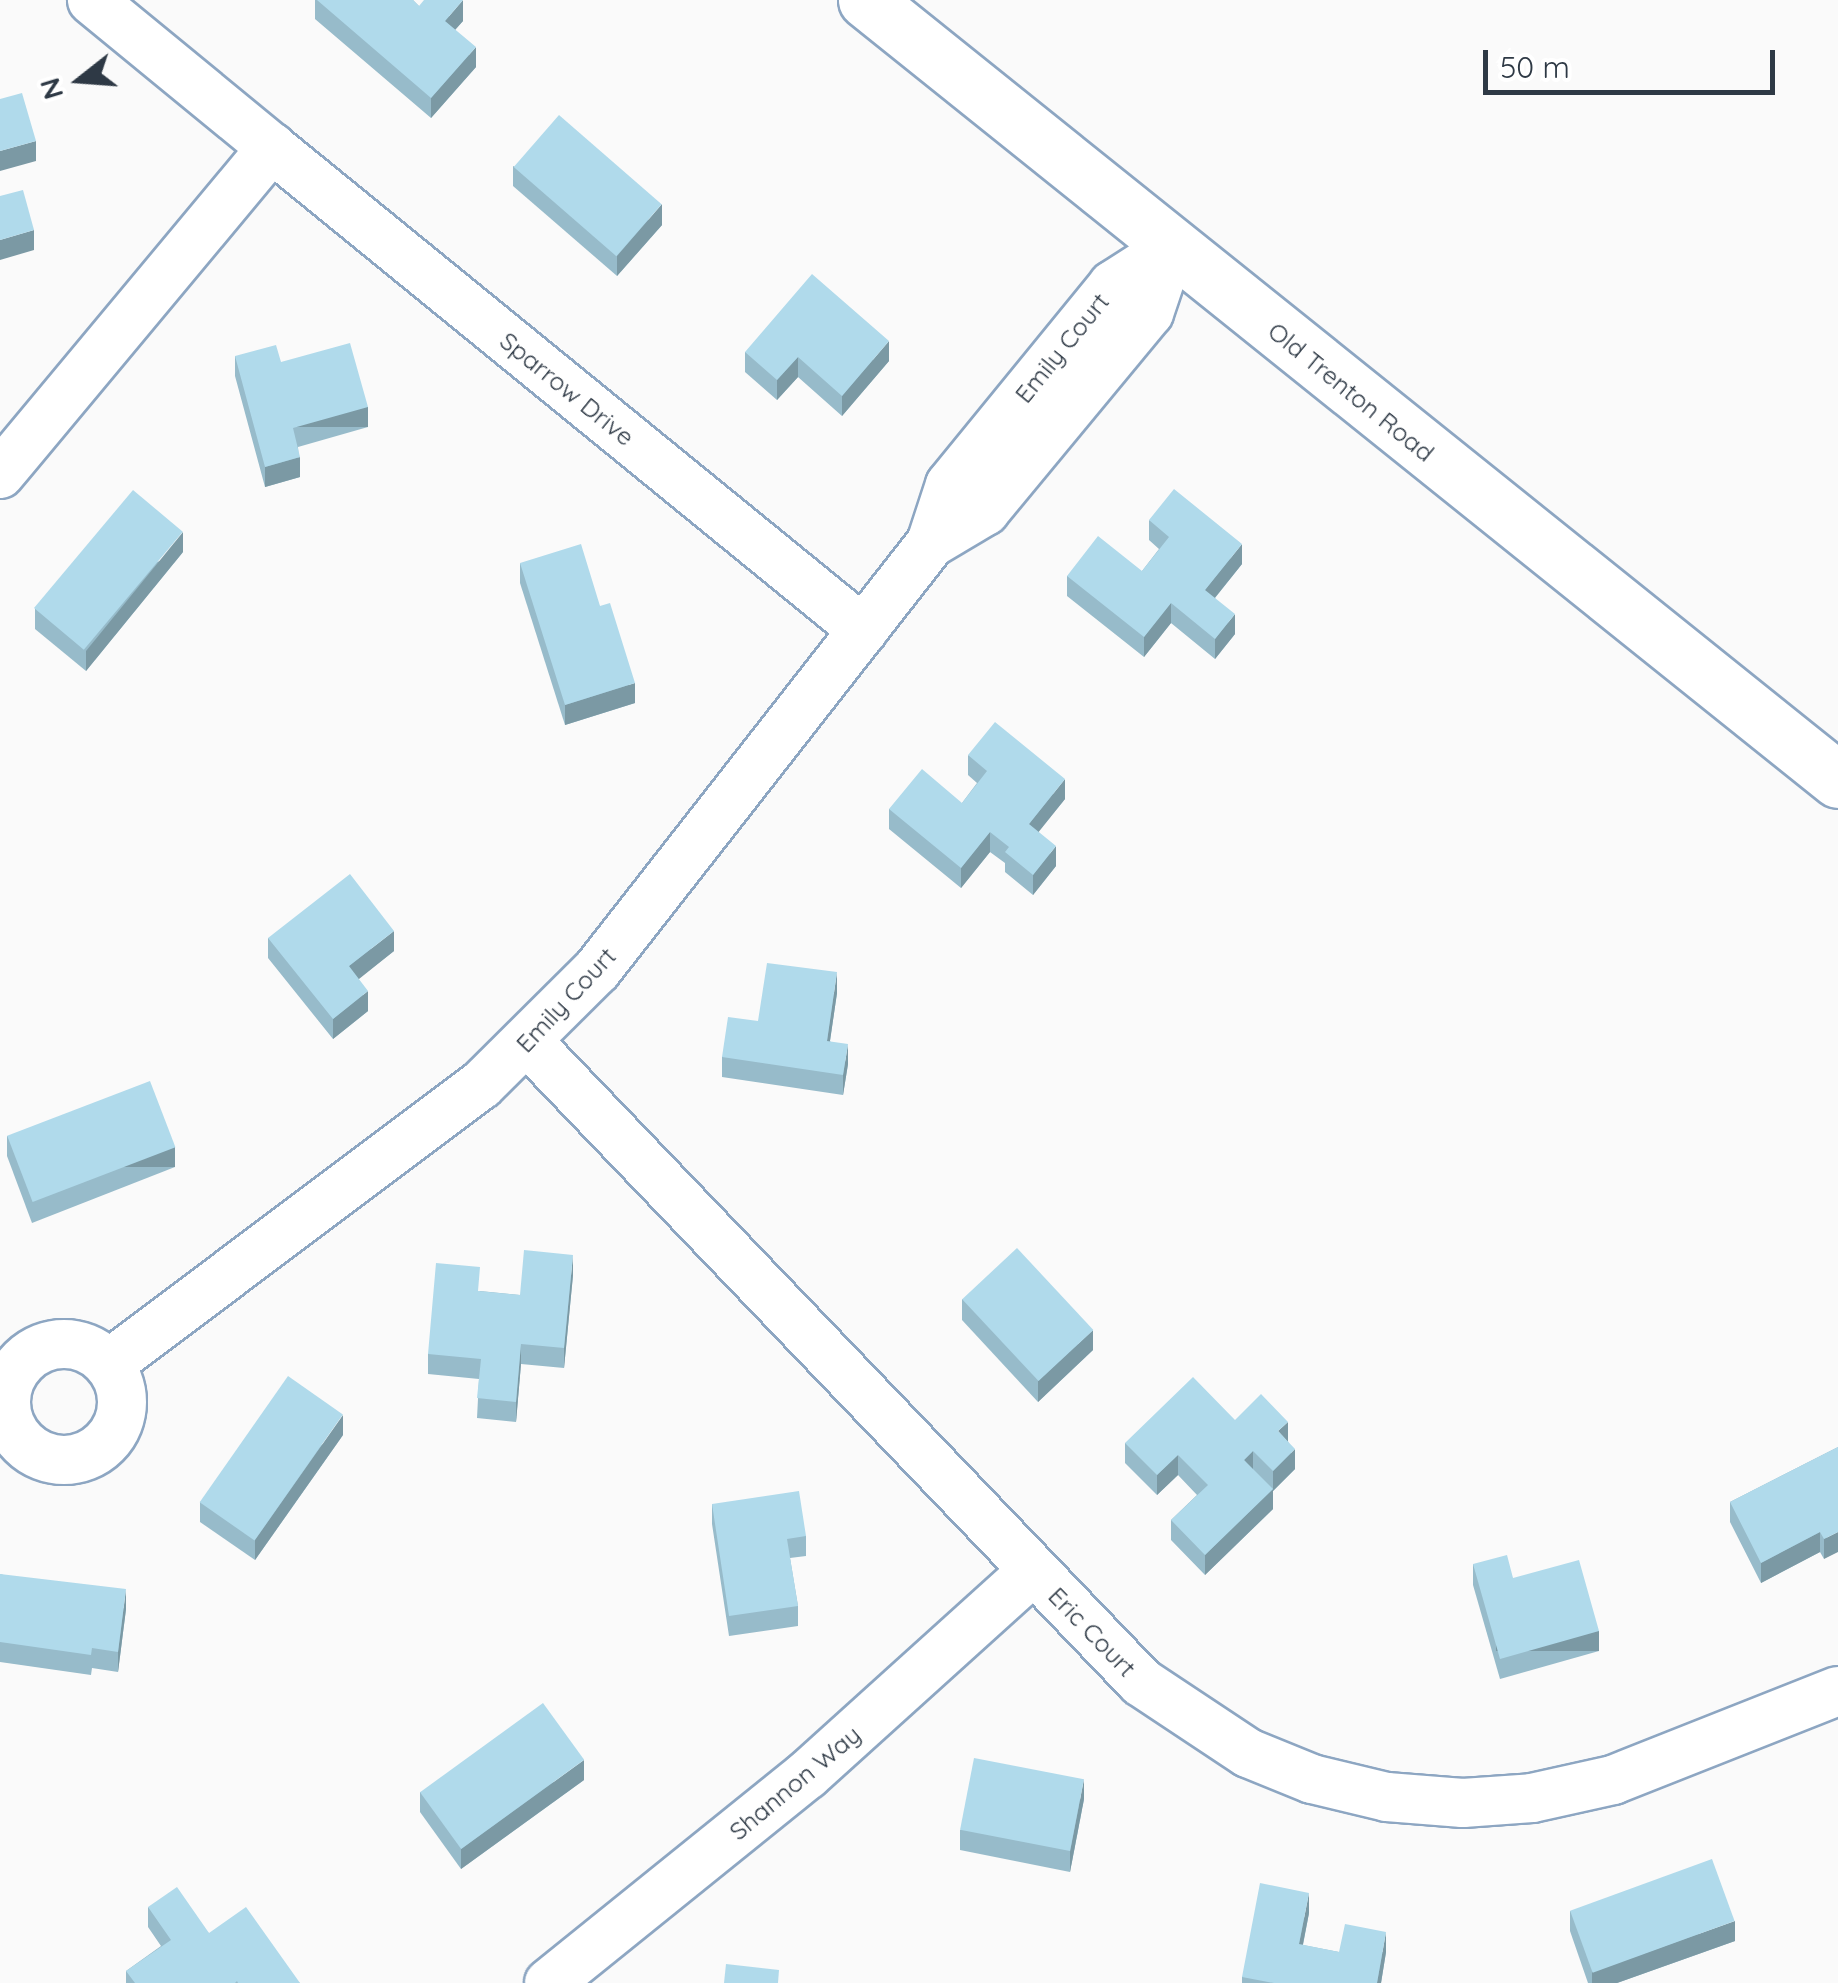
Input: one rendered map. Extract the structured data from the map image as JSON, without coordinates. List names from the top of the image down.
{
  "streets": {
    "main road": ["Old Trenton Road"],
    "street": [
      "Emily Court",
      "Sparrow Drive",
      "Eric Court",
      "Shannon Way"
    ]
  },
  "crossings": [
    ["Emily Court", "Sparrow Drive"],
    ["Emily Court", "Old Trenton Road"],
    ["Emily Court", "Eric Court"],
    ["Eric Court", "Shannon Way"]
  ],
  "scale_bar": "50 m",
  "north": "left"
}
